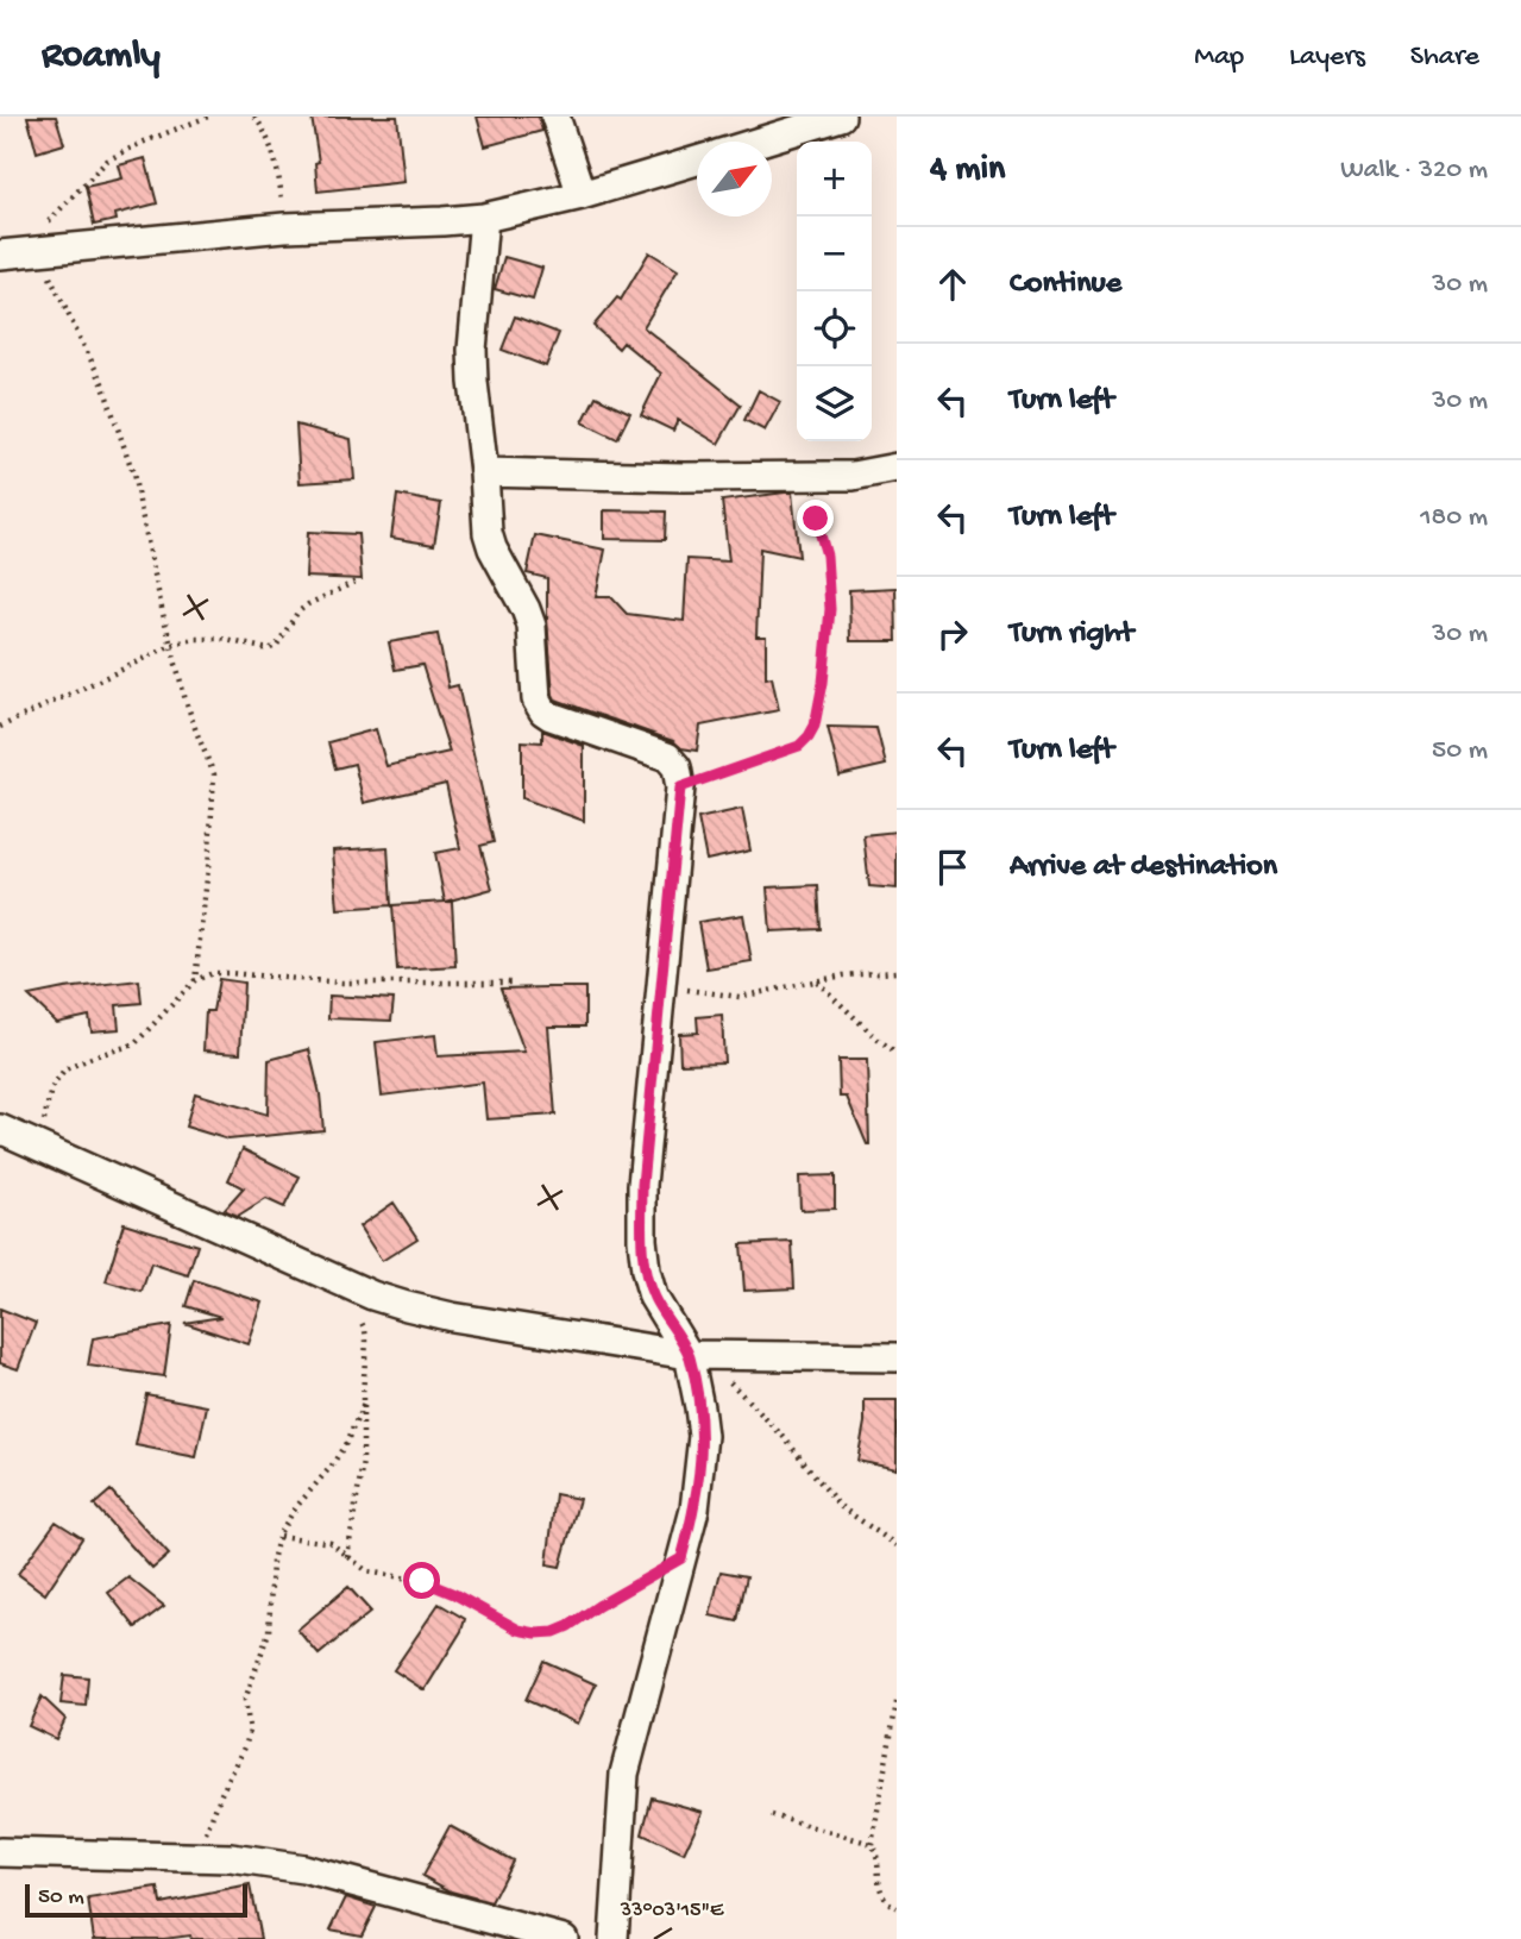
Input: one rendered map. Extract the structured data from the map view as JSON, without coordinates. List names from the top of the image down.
{
  "scale_bar": "50 m",
  "north": "top right",
  "page": {
    "header": "Roamly",
    "nav": ["Map", "Layers", "Share"],
    "heading": ["4 min", "Walk · 320 m"],
    "map_buttons": ["+", "−"],
    "list": [
      ["Continue", "30 m"],
      ["Turn left", "30 m"],
      ["Turn left", "180 m"],
      ["Turn right", "30 m"],
      ["Turn left", "50 m"],
      "Arrive at destination"
    ],
    "scale": "50 m"
  },
  "coordinates": ["33°03'15\"E"]
}
